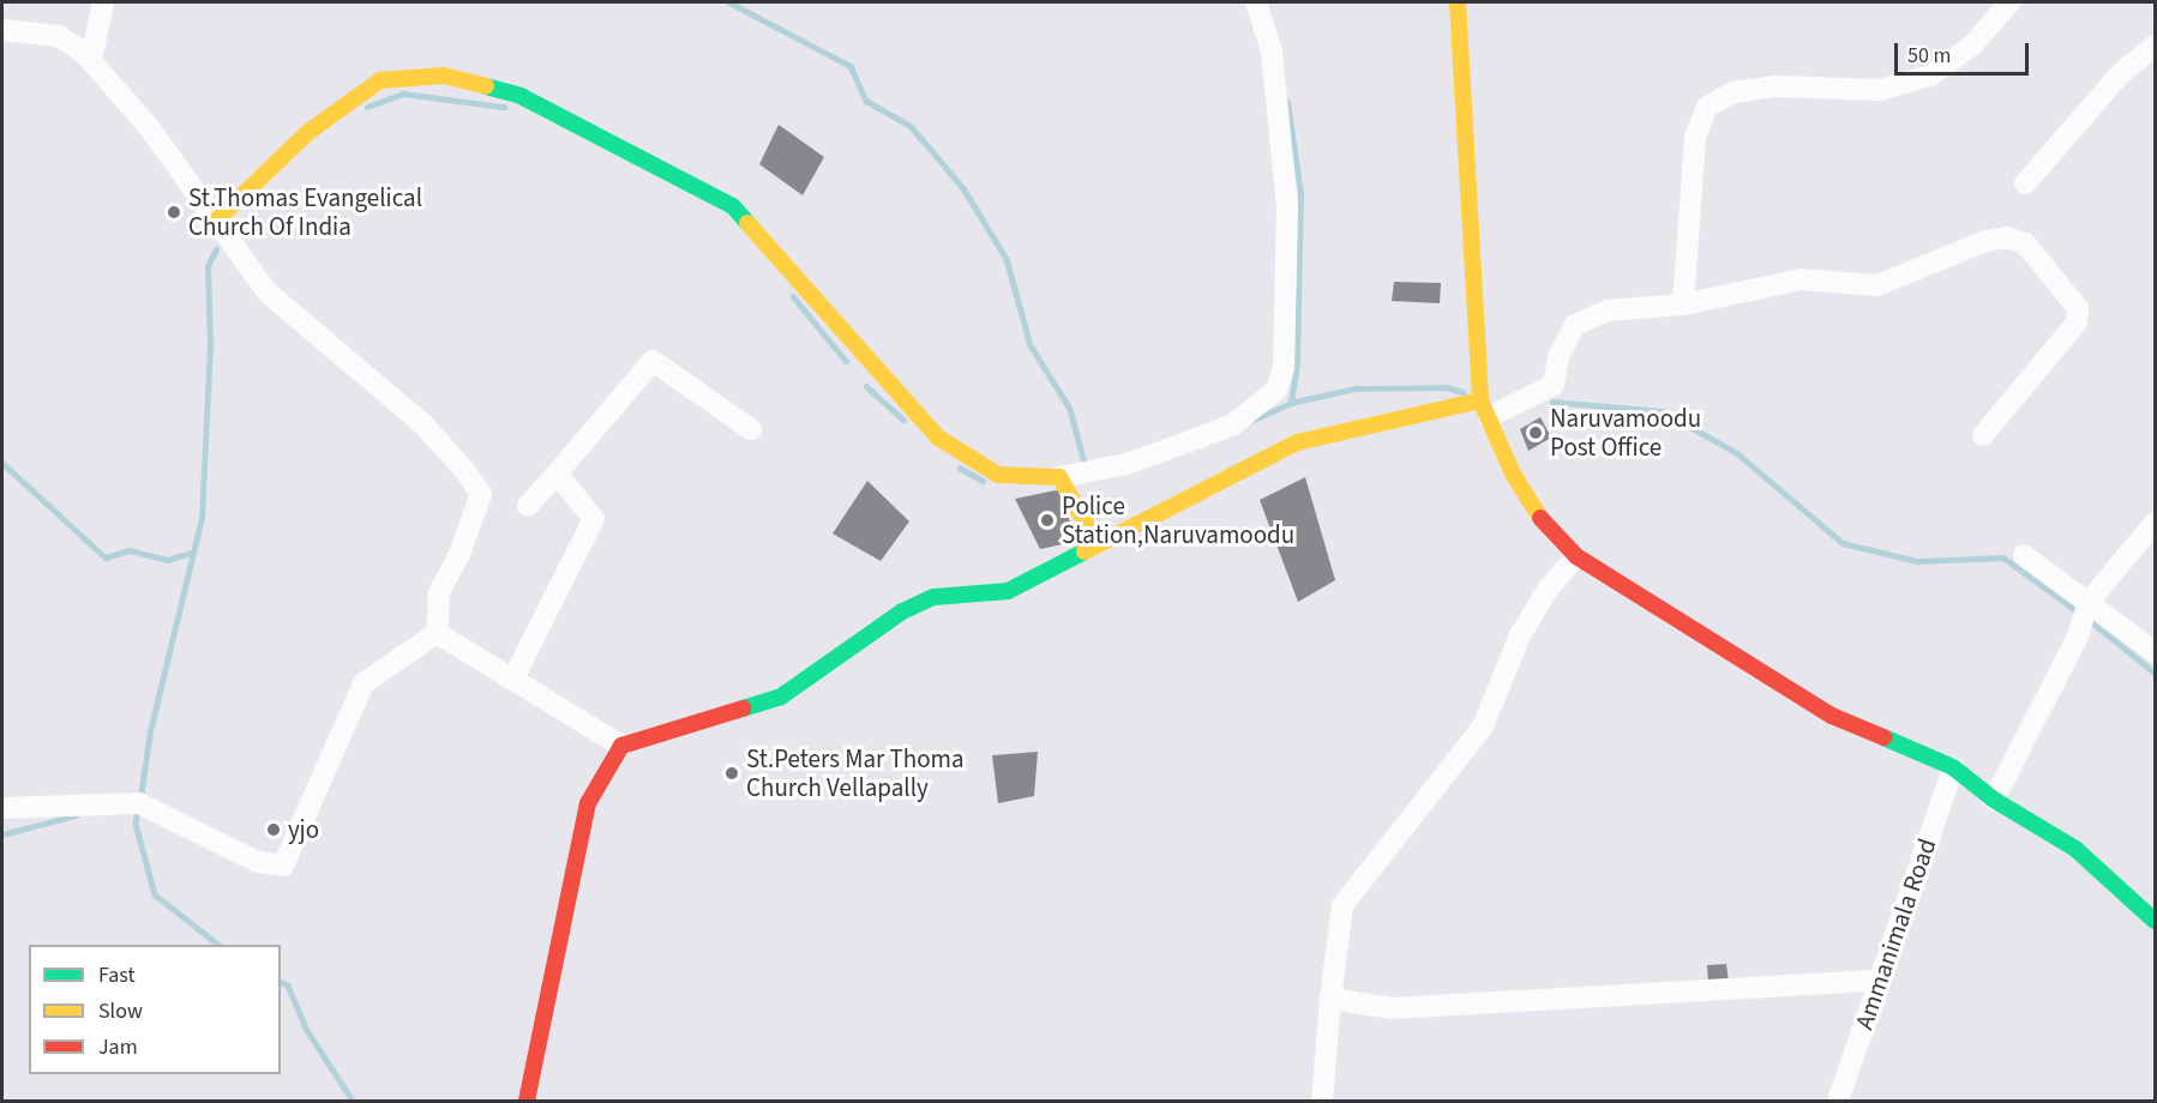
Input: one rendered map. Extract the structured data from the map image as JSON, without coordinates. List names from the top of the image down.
{
  "streets": {
    "street": ["Ammanimala Road"]
  },
  "places": [
    "St.Thomas Evangelical Church Of India",
    "Naruvamoodu Post Office",
    "Police Station,Naruvamoodu",
    "St.Peters Mar Thoma Church Vellapally",
    "yjo"
  ],
  "legend": ["Fast", "Slow", "Jam"],
  "scale_bar": "50 m"
}
